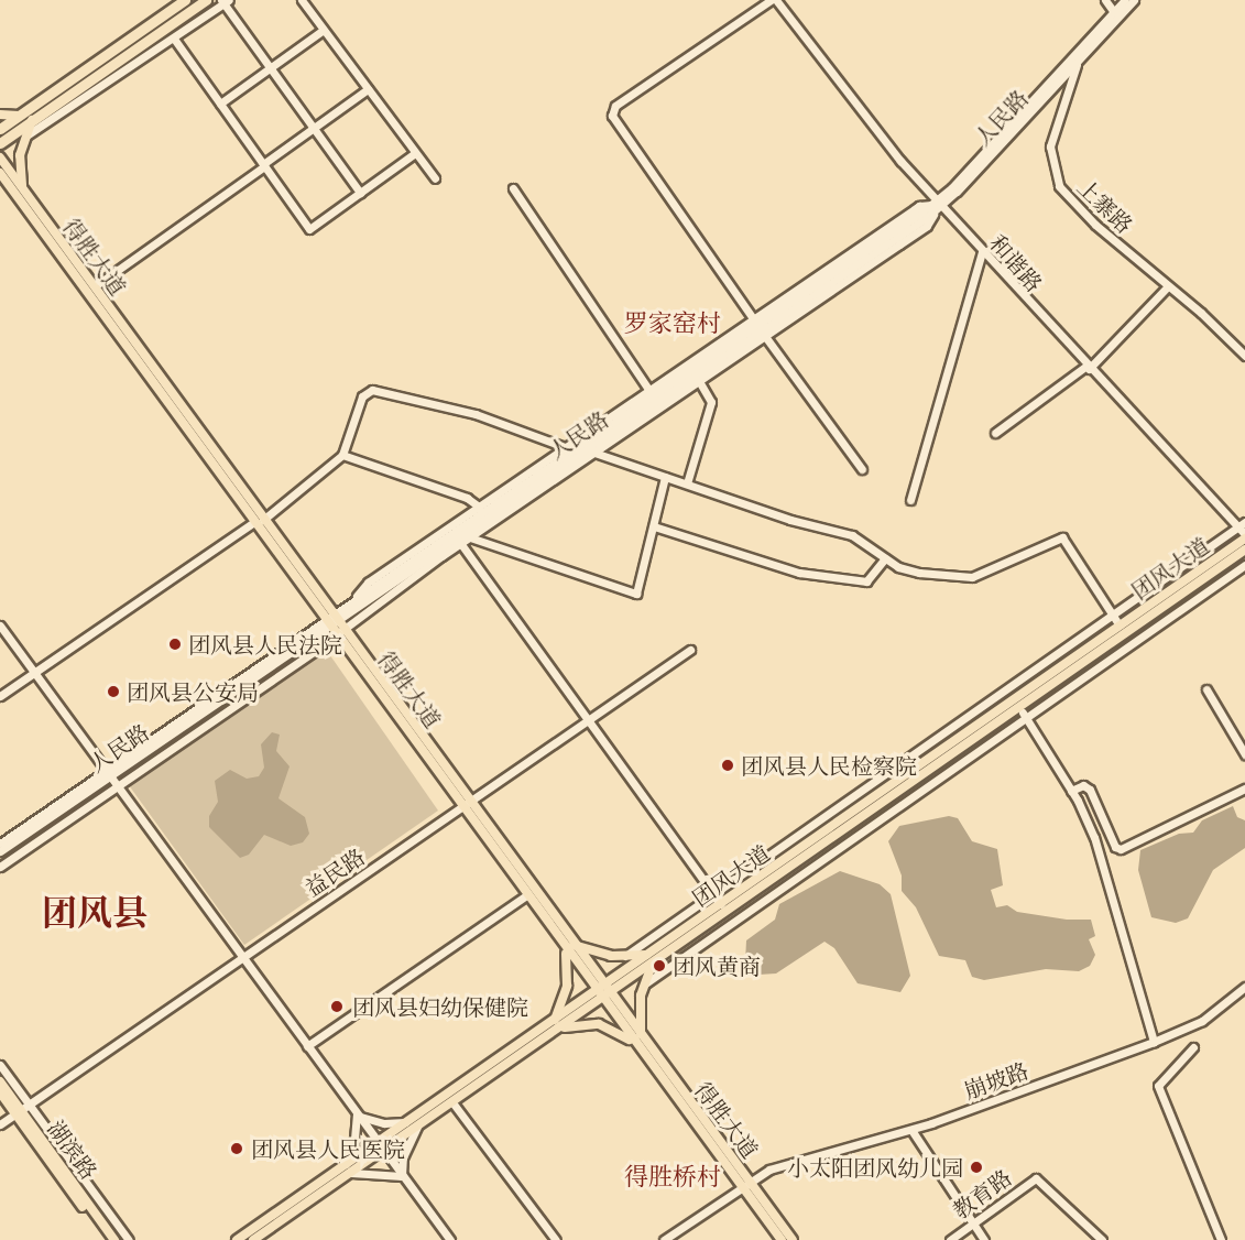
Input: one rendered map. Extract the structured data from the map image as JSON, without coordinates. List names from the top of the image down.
{
  "streets": {
    "main road": ["得胜大道", "团风大道", "湖滨路"],
    "street": [
      "人民路",
      "上寨路",
      "和谐路",
      "益民路",
      "崩坡路",
      "教育路"
    ]
  },
  "crossings": [
    ["人民路", "上寨路"],
    ["人民路", "得胜大道"],
    ["人民路", "和谐路"],
    ["得胜大道", "团风大道"],
    ["得胜大道", "益民路"],
    ["得胜大道", "崩坡路"],
    ["和谐路", "团风大道"],
    ["益民路", "湖滨路"]
  ],
  "districts": ["罗家窑村", "团风县", "得胜桥村"],
  "places": [
    "团风县人民法院",
    "团风县公安局",
    "团风县人民检察院",
    "团风黄商",
    "团风县妇幼保健院",
    "团风县人民医院",
    "小太阳团风幼儿园"
  ]
}
